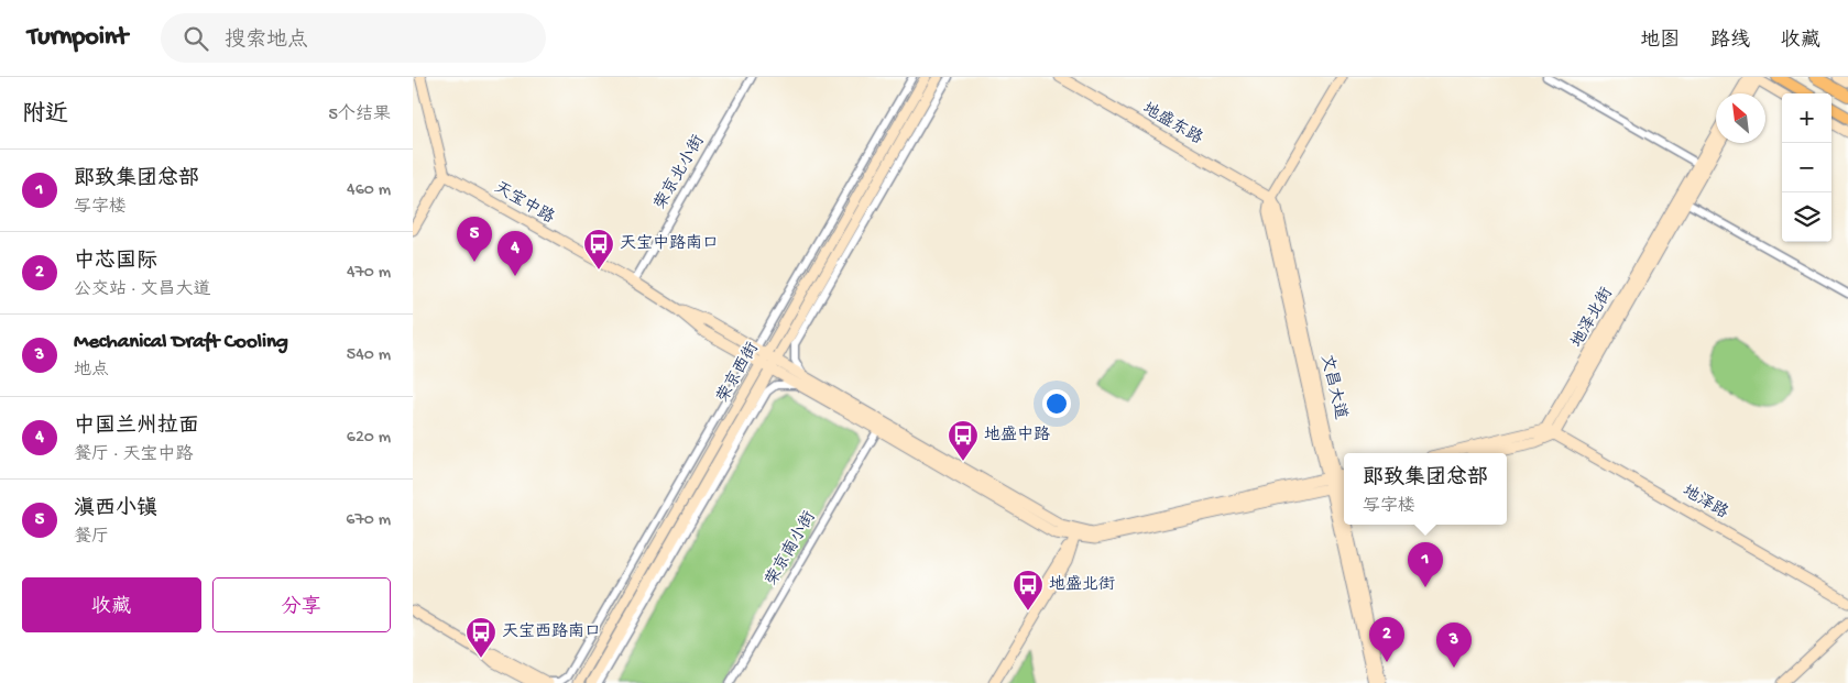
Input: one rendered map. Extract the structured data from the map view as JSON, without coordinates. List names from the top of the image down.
{
  "streets": {
    "street": [
      "地盛东路",
      "荣京北小街",
      "天宝中路",
      "地泽北街",
      "荣京西街",
      "文昌大道",
      "地泽路",
      "荣京南小街"
    ]
  },
  "crossings": [
    ["地盛东路", "文昌大道"],
    ["荣京北小街", "天宝中路"],
    ["天宝中路", "荣京西街"],
    ["地泽北街", "地泽路"]
  ],
  "places": {
    "bus stop": [
      "天宝中路南口",
      "地盛中路",
      "地盛北街",
      "天宝西路南口"
    ]
  },
  "north": "top left",
  "page": {
    "header": "Turnpoint",
    "search": "搜索地点",
    "nav": ["地图", "路线", "收藏"],
    "heading": ["附近", "5个结果"],
    "map_buttons": ["+", "−"],
    "list": [
      {
        "mark": "1",
        "name": "郎致集团总部",
        "note": "写字楼",
        "value": "460 m"
      },
      {
        "mark": "2",
        "name": "中芯国际",
        "note": "公交站 · 文昌大道",
        "value": "470 m"
      },
      {
        "mark": "3",
        "name": "Mechanical Draft Cooling",
        "note": "地点",
        "value": "540 m"
      },
      {
        "mark": "4",
        "name": "中国兰州拉面",
        "note": "餐厅 · 天宝中路",
        "value": "620 m"
      },
      {
        "mark": "5",
        "name": "滇西小镇",
        "note": "餐厅",
        "value": "670 m"
      }
    ],
    "pins": [
      "5",
      "4",
      "1",
      "2",
      "3"
    ],
    "popup": ["郎致集团总部", "写字楼"],
    "buttons": ["收藏", "分享"]
  }
}
